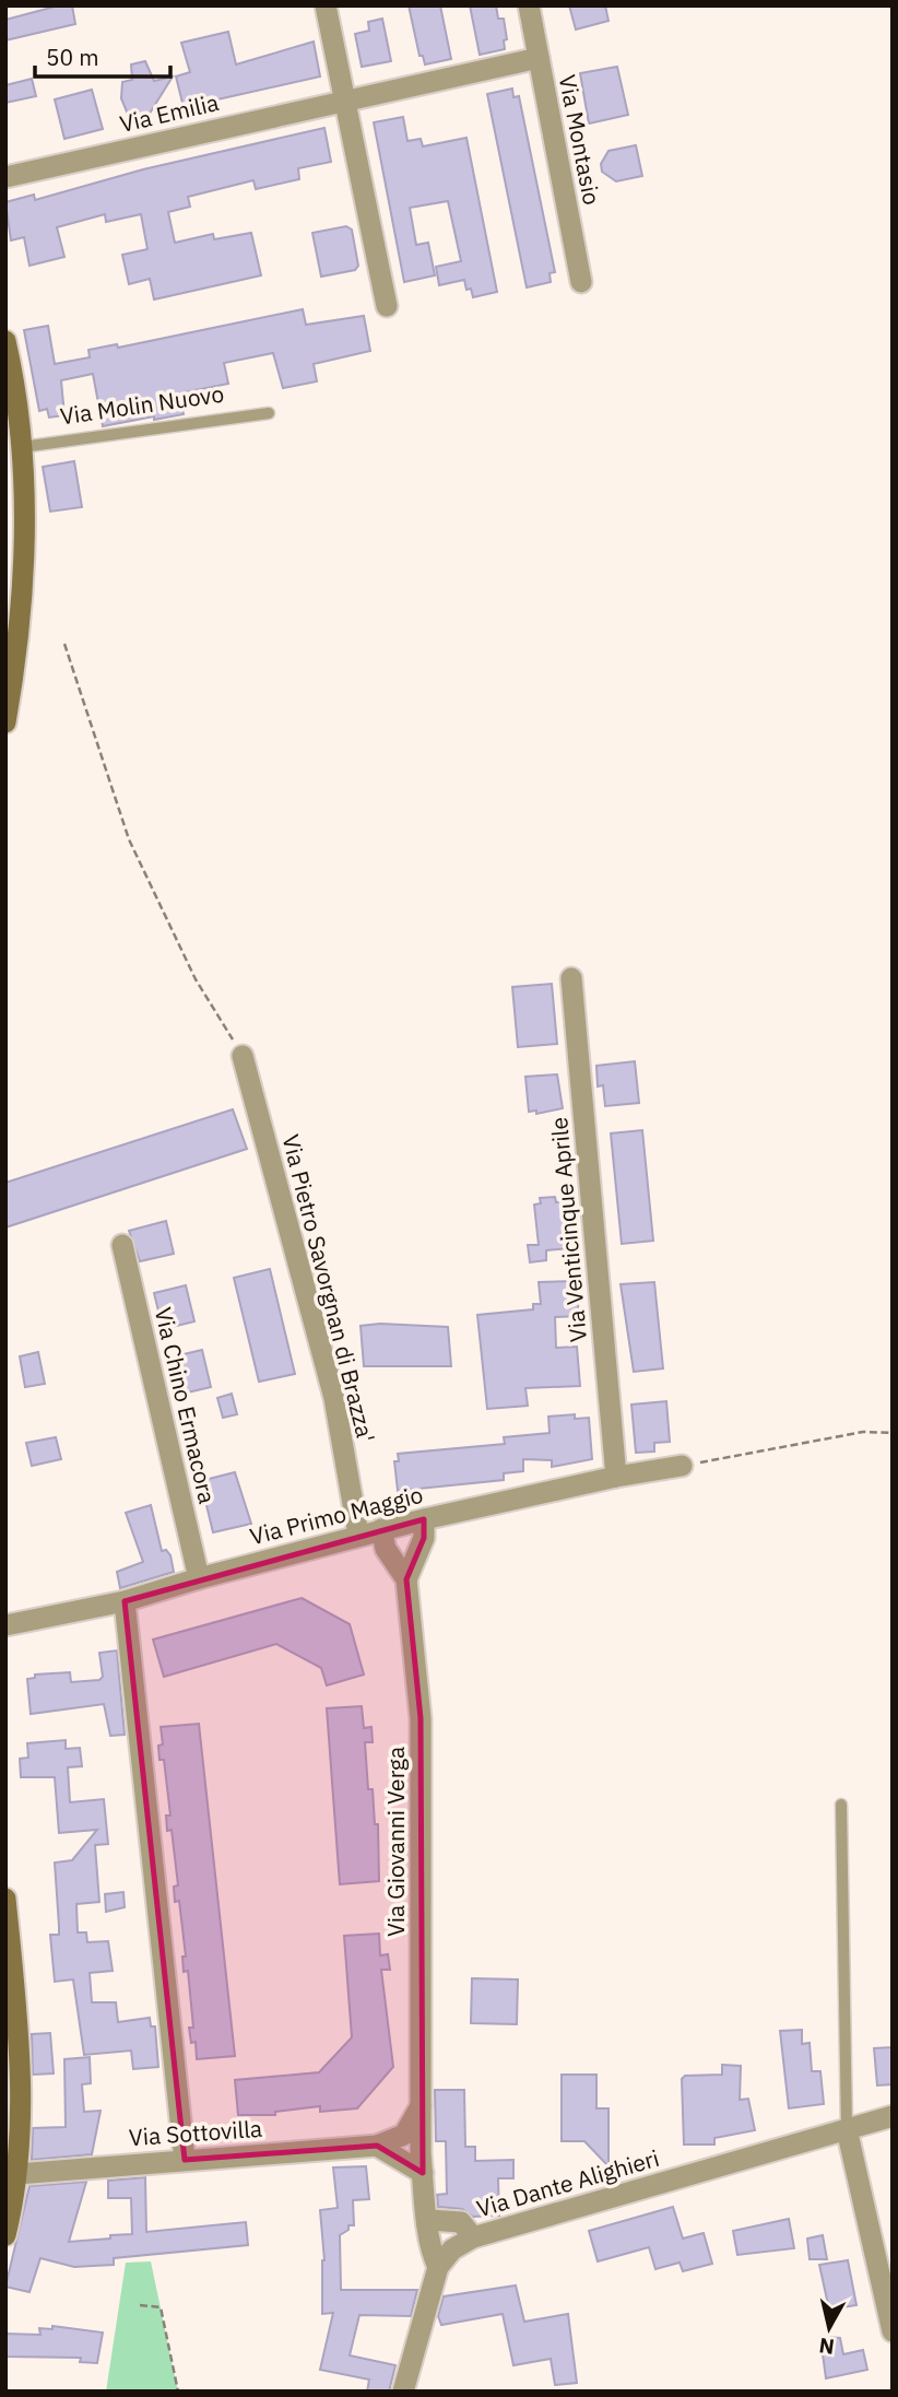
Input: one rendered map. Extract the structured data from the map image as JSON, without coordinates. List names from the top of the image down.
{
  "streets": {
    "street": [
      "Via Emilia",
      "Via Montasio",
      "Via Venticinque Aprile",
      "Via Pietro Savorgnan di Brazza'",
      "Via Chino Ermacora",
      "Via Primo Maggio",
      "Via Giovanni Verga",
      "Via Sottovilla",
      "Via Dante Alighieri"
    ],
    "lane": ["Via Molin Nuovo"]
  },
  "crossings": [
    ["Via Emilia", "Via Montasio"],
    ["Via Venticinque Aprile", "Via Primo Maggio"],
    ["Via Pietro Savorgnan di Brazza'", "Via Primo Maggio"],
    ["Via Chino Ermacora", "Via Primo Maggio"],
    ["Via Primo Maggio", "Via Giovanni Verga"],
    ["Via Giovanni Verga", "Via Sottovilla"]
  ],
  "scale_bar": "50 m",
  "north": "bottom"
}
